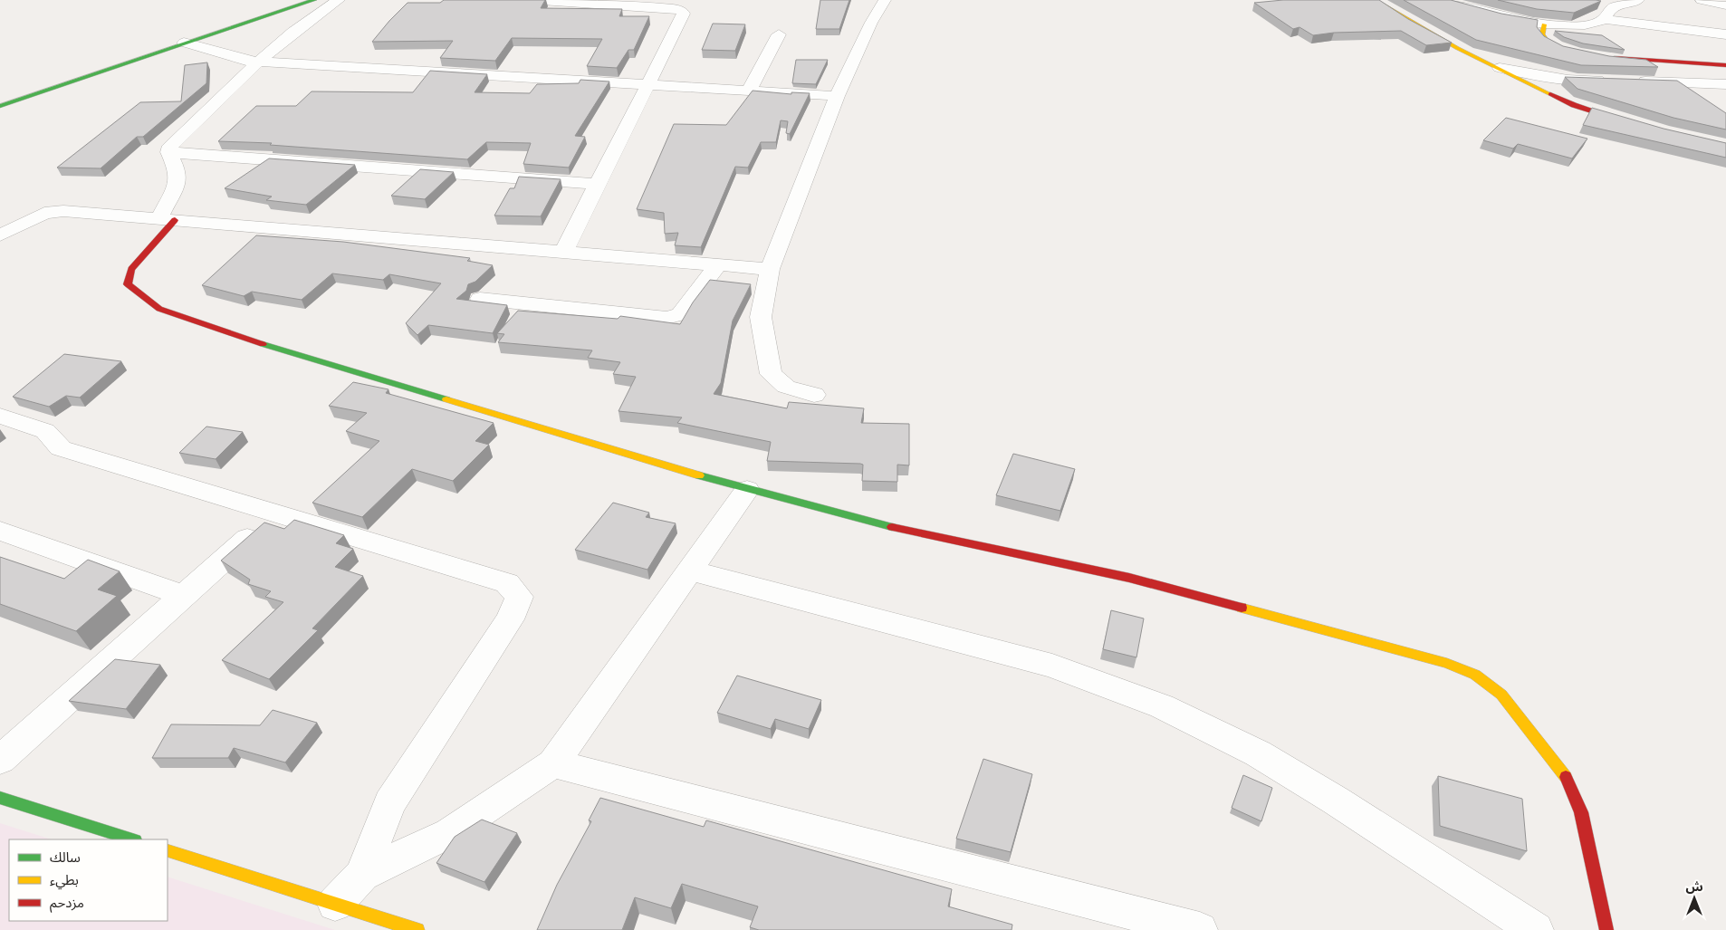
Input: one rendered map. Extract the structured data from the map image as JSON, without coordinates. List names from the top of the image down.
{
  "legend": ["سالك", "بطيء", "مزدحم"],
  "north": "top"
}
